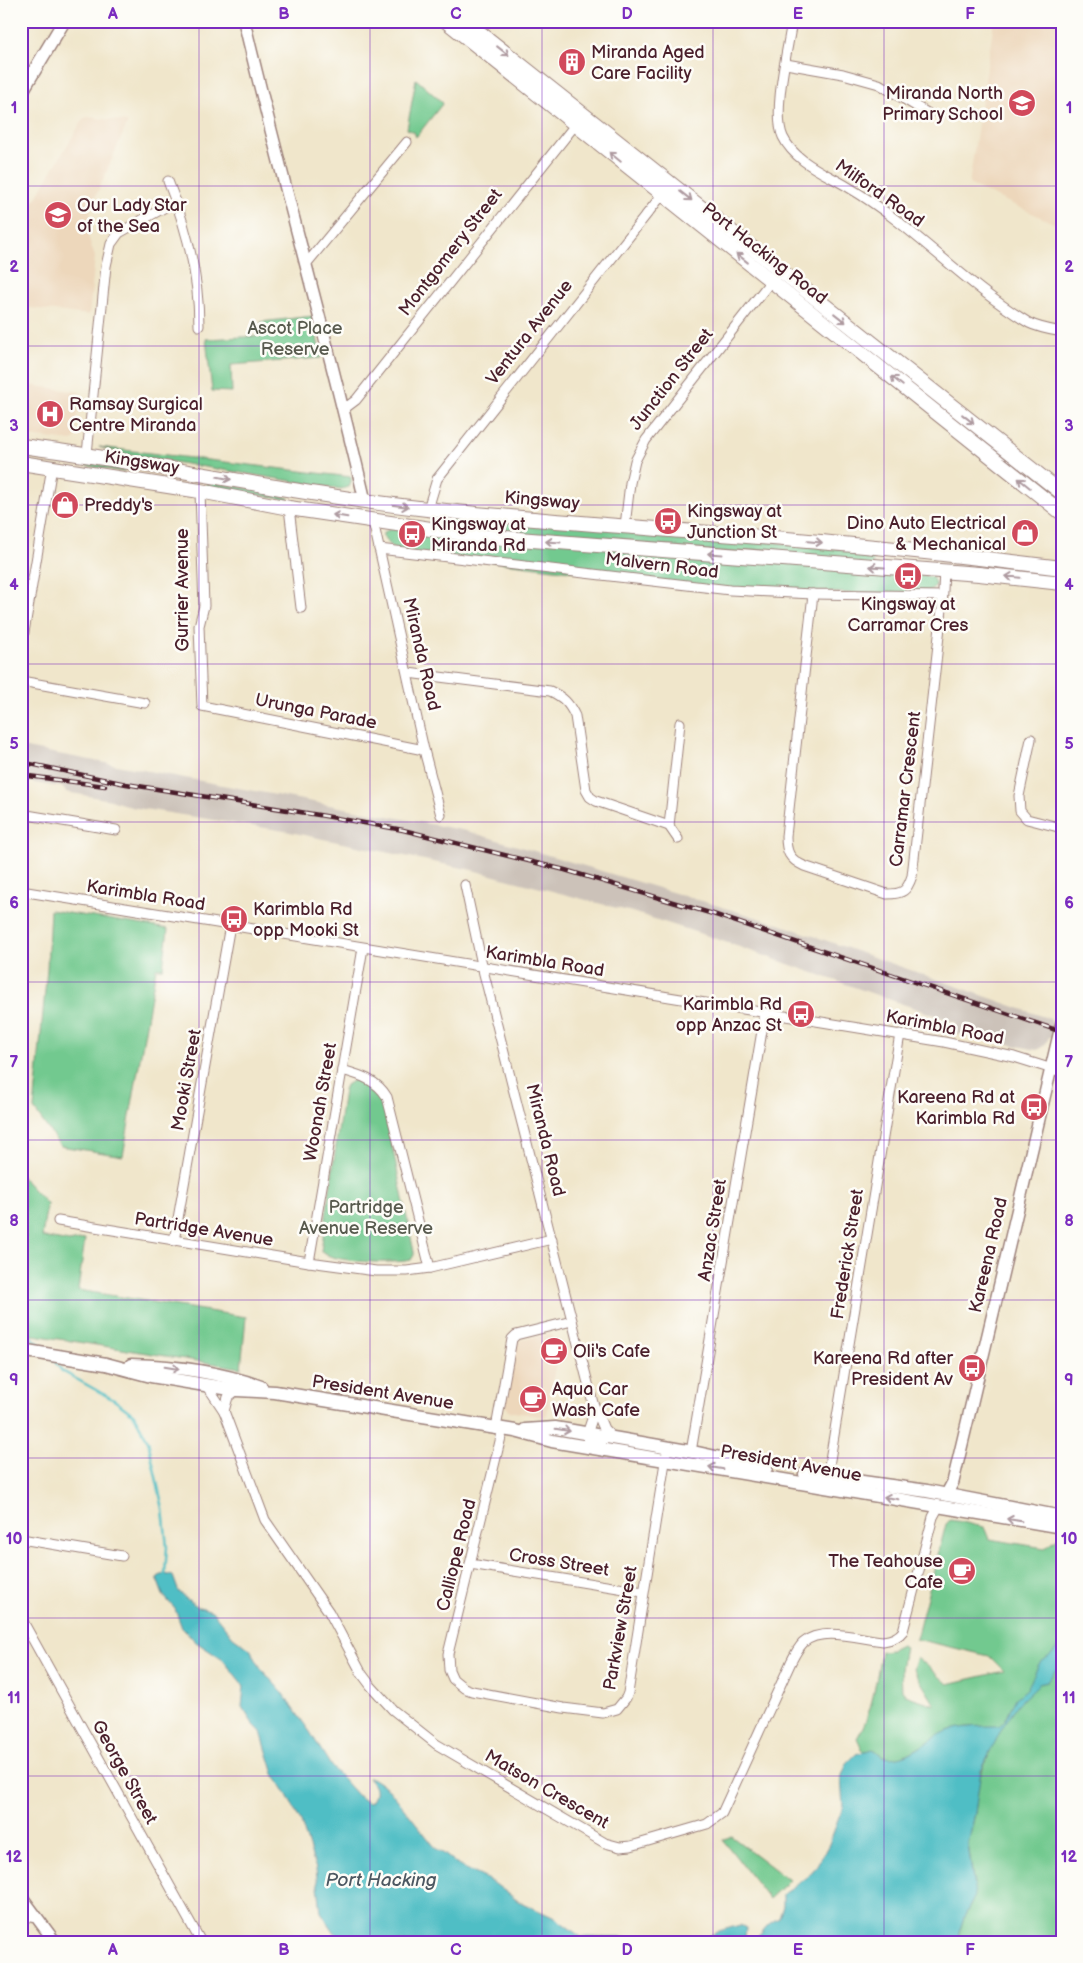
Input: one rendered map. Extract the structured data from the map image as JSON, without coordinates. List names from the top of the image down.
{
  "streets": {
    "main road": [
      "Port Hacking Road",
      "Junction Street",
      "Kingsway",
      "Gurrier Avenue",
      "Miranda Road",
      "President Avenue",
      "Matson Crescent"
    ],
    "street": [
      "Milford Road",
      "Montgomery Street",
      "Ventura Avenue",
      "Malvern Road",
      "Urunga Parade",
      "Carramar Crescent",
      "Karimbla Road",
      "Mooki Street",
      "Woonah Street",
      "Partridge Avenue",
      "Anzac Street",
      "Frederick Street",
      "Kareena Road",
      "Calliope Road",
      "Cross Street",
      "Parkview Street",
      "George Street"
    ]
  },
  "crossings": [
    ["Montgomery Street", "Port Hacking Road"],
    ["Port Hacking Road", "Ventura Avenue"],
    ["Port Hacking Road", "Junction Street"],
    ["Ventura Avenue", "Kingsway"],
    ["Junction Street", "Kingsway"],
    ["Kingsway", "Gurrier Avenue"],
    ["Kingsway", "Miranda Road"],
    ["Kingsway", "Carramar Crescent"],
    ["Malvern Road", "Miranda Road"],
    ["Malvern Road", "Carramar Crescent"],
    ["Gurrier Avenue", "Urunga Parade"],
    ["Miranda Road", "Urunga Parade"],
    ["Miranda Road", "Karimbla Road"],
    ["Miranda Road", "Partridge Avenue"],
    ["Miranda Road", "President Avenue"],
    ["Miranda Road", "Calliope Road"],
    ["Karimbla Road", "Mooki Street"],
    ["Karimbla Road", "Woonah Street"],
    ["Karimbla Road", "Anzac Street"],
    ["Karimbla Road", "Frederick Street"],
    ["Karimbla Road", "Kareena Road"],
    ["Mooki Street", "Partridge Avenue"],
    ["Woonah Street", "Partridge Avenue"],
    ["Anzac Street", "President Avenue"],
    ["Frederick Street", "President Avenue"],
    ["Kareena Road", "President Avenue"],
    ["Kareena Road", "Matson Crescent"],
    ["President Avenue", "Calliope Road"],
    ["President Avenue", "Parkview Street"],
    ["President Avenue", "Matson Crescent"],
    ["Calliope Road", "Cross Street"],
    ["Calliope Road", "Parkview Street"],
    ["Cross Street", "Parkview Street"]
  ],
  "water": ["Port Hacking"],
  "parks": ["Ascot Place Reserve", "Partridge Avenue Reserve"],
  "places": {
    "building": ["Miranda Aged Care Facility"],
    "school or university": ["Miranda North Primary School", "Our Lady Star of the Sea"],
    "hospital": ["Ramsay Surgical Centre Miranda"],
    "shop": ["Preddy's", "Dino Auto Electrical & Mechanical"],
    "bus stop": [
      "Kingsway at Junction St",
      "Kingsway at Miranda Rd",
      "Kingsway at Carramar Cres",
      "Karimbla Rd opp Mooki St",
      "Karimbla Rd opp Anzac St",
      "Kareena Rd at Karimbla Rd",
      "Kareena Rd after President Av"
    ],
    "cafe": ["Oli's Cafe", "Aqua Car Wash Cafe", "The Teahouse Cafe"]
  },
  "grid": {
    "columns": [
      "A",
      "B",
      "C",
      "D",
      "E",
      "F"
    ],
    "rows": [
      "1",
      "2",
      "3",
      "4",
      "5",
      "6",
      "7",
      "8",
      "9",
      "10",
      "11",
      "12"
    ]
  }
}
